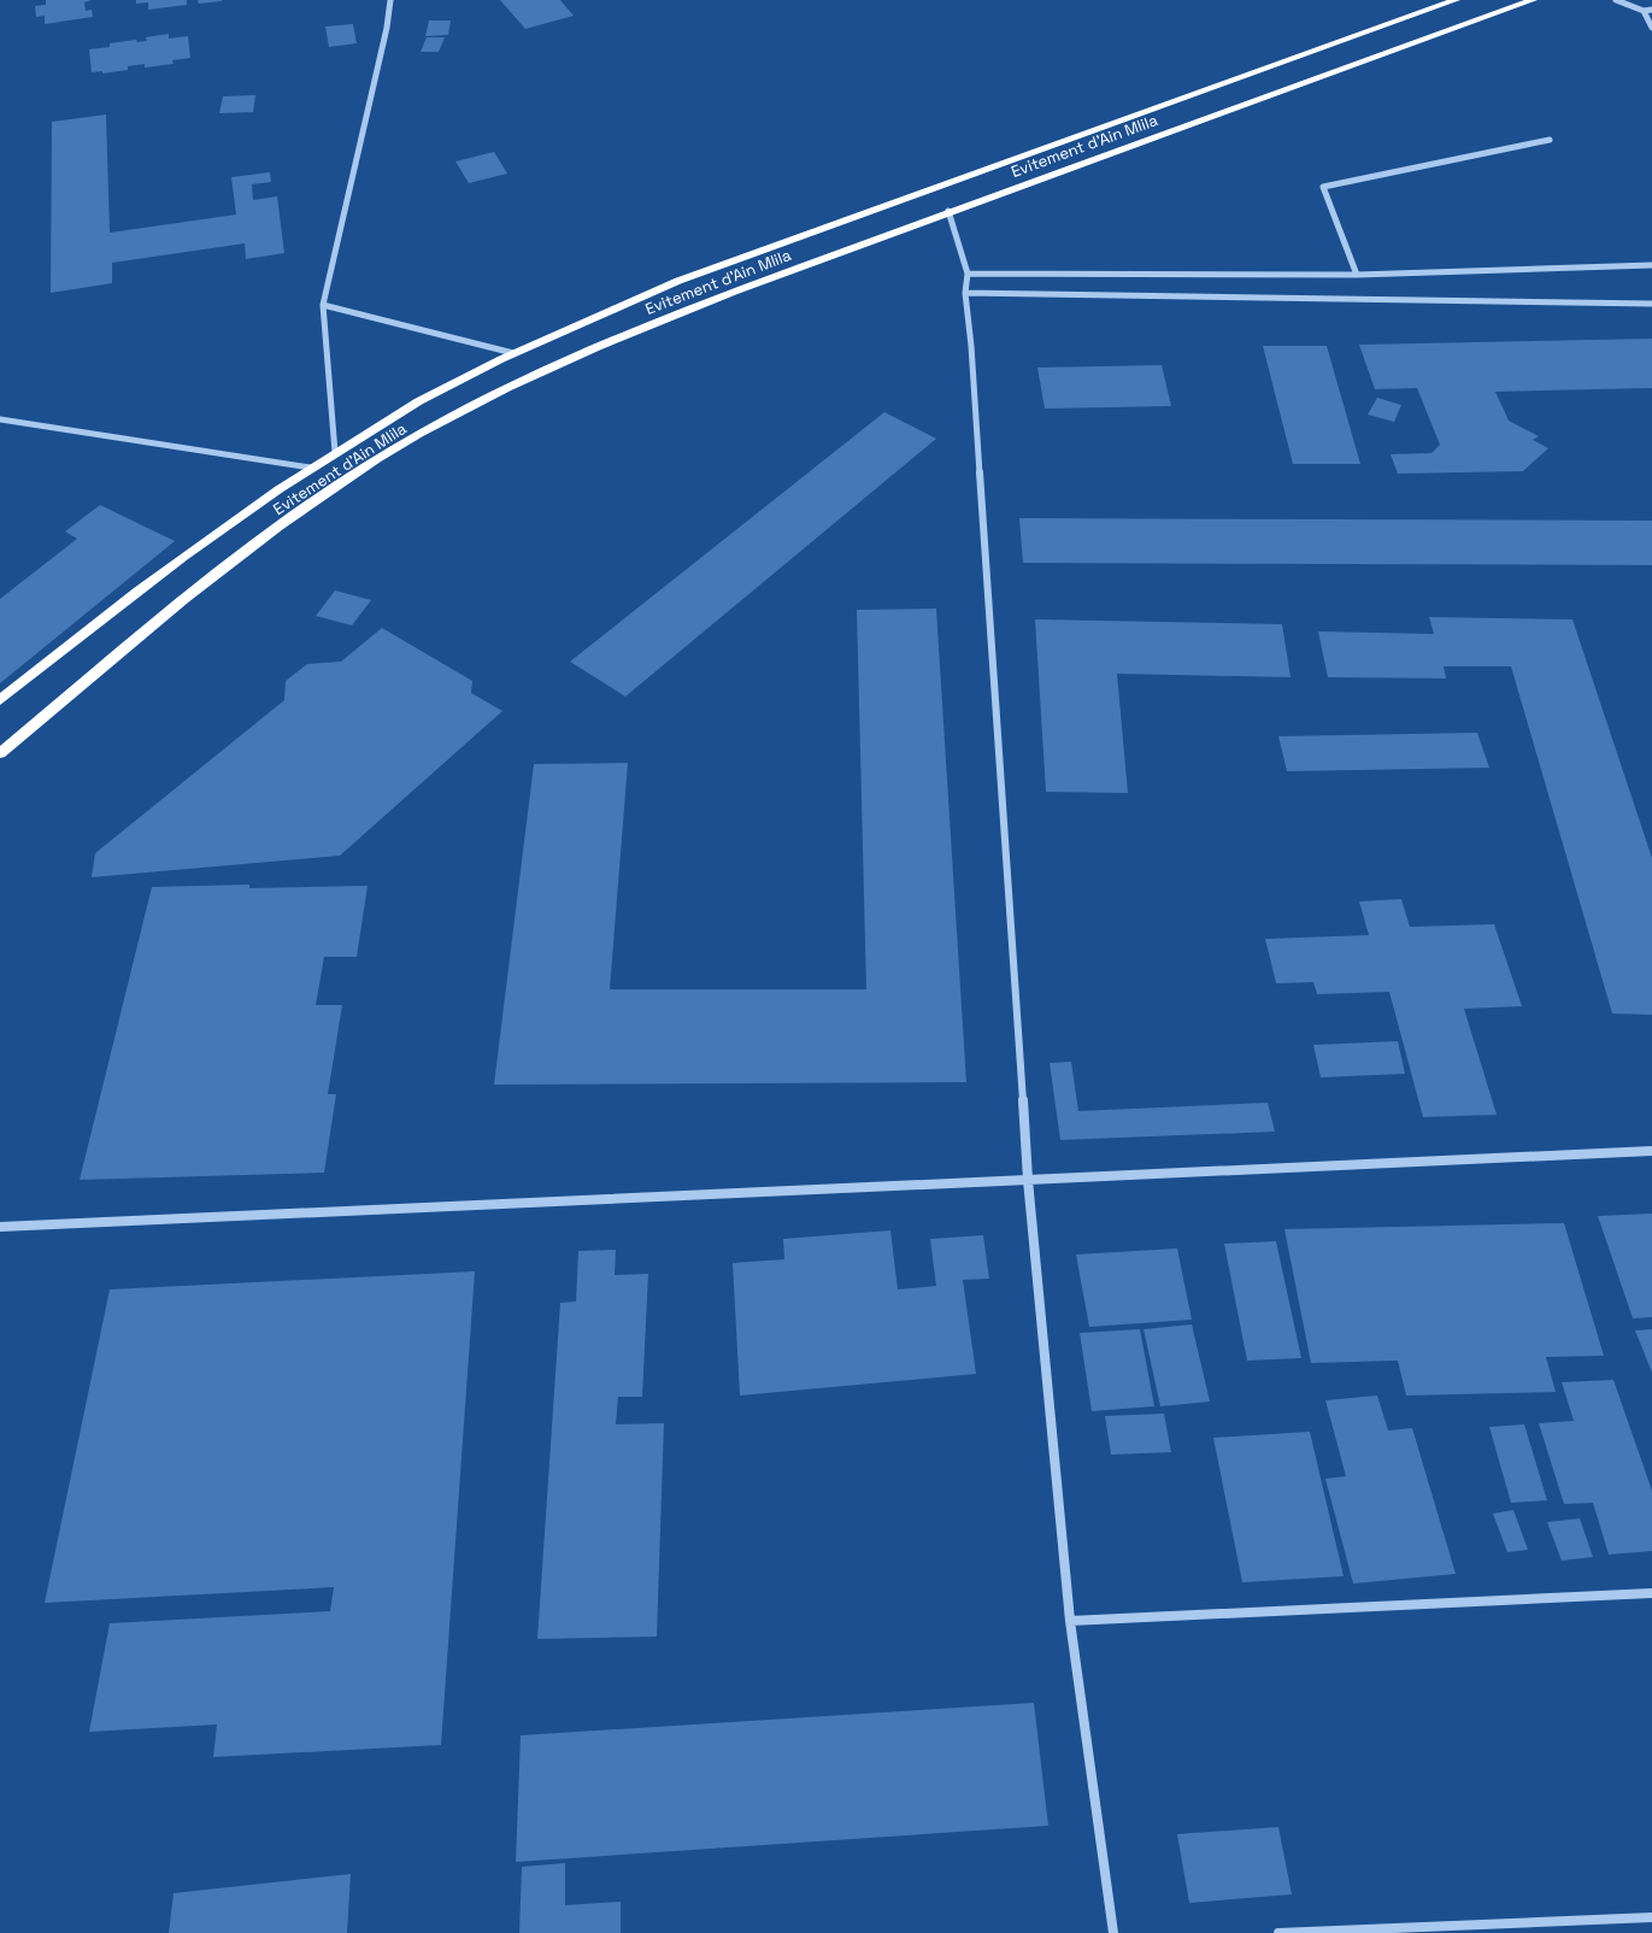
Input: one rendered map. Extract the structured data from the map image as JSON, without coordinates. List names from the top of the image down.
{
  "streets": {
    "highway": ["Evitement d'Ain Mlila"]
  }
}
